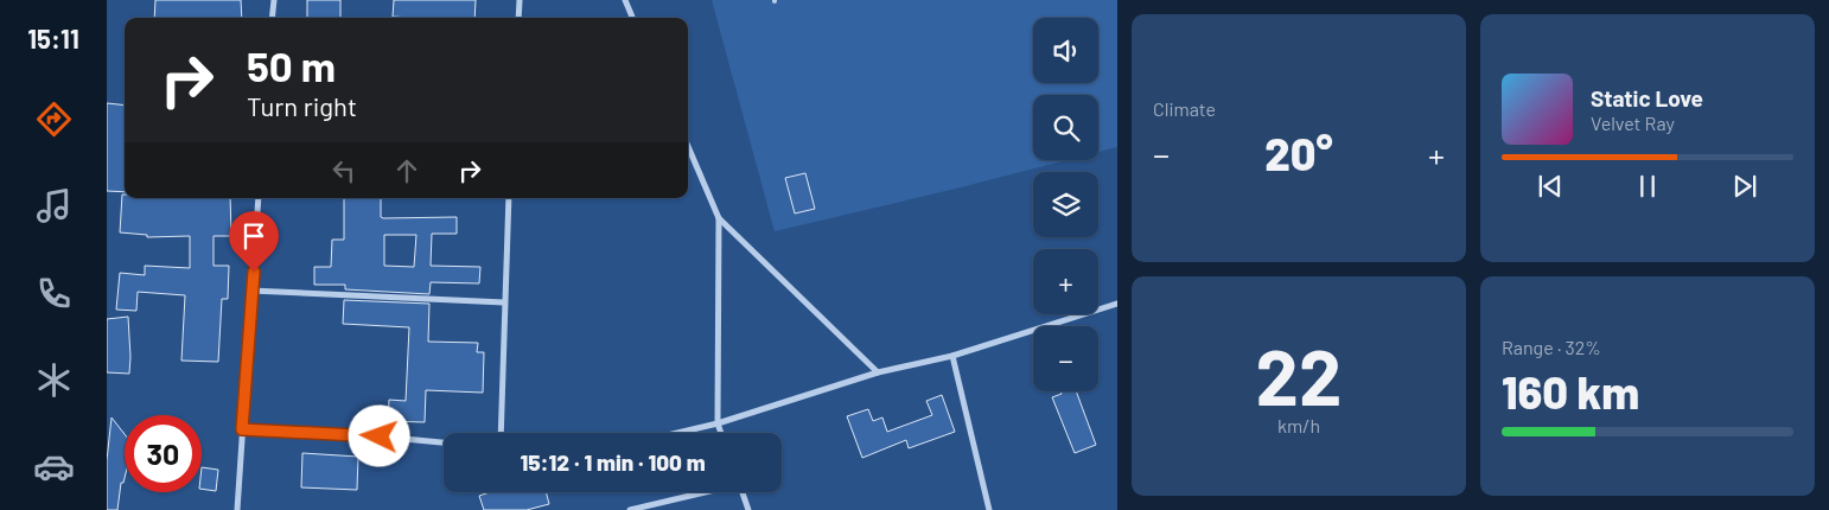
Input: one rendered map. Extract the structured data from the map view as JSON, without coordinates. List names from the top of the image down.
{
  "page": {
    "tabs": "15:11",
    "tile": [
      "Climate",
      ["22", "km/h"],
      ["Range · 32%", "160 km"]
    ],
    "map_buttons": ["+", "−"],
    "turn": ["50 m", "Turn right"],
    "song": ["Static Love", "Velvet Ray"],
    "heat": ["−", "20°", "+"],
    "limit": "30",
    "trip": "15:12 · 1 min · 100 m"
  }
}
